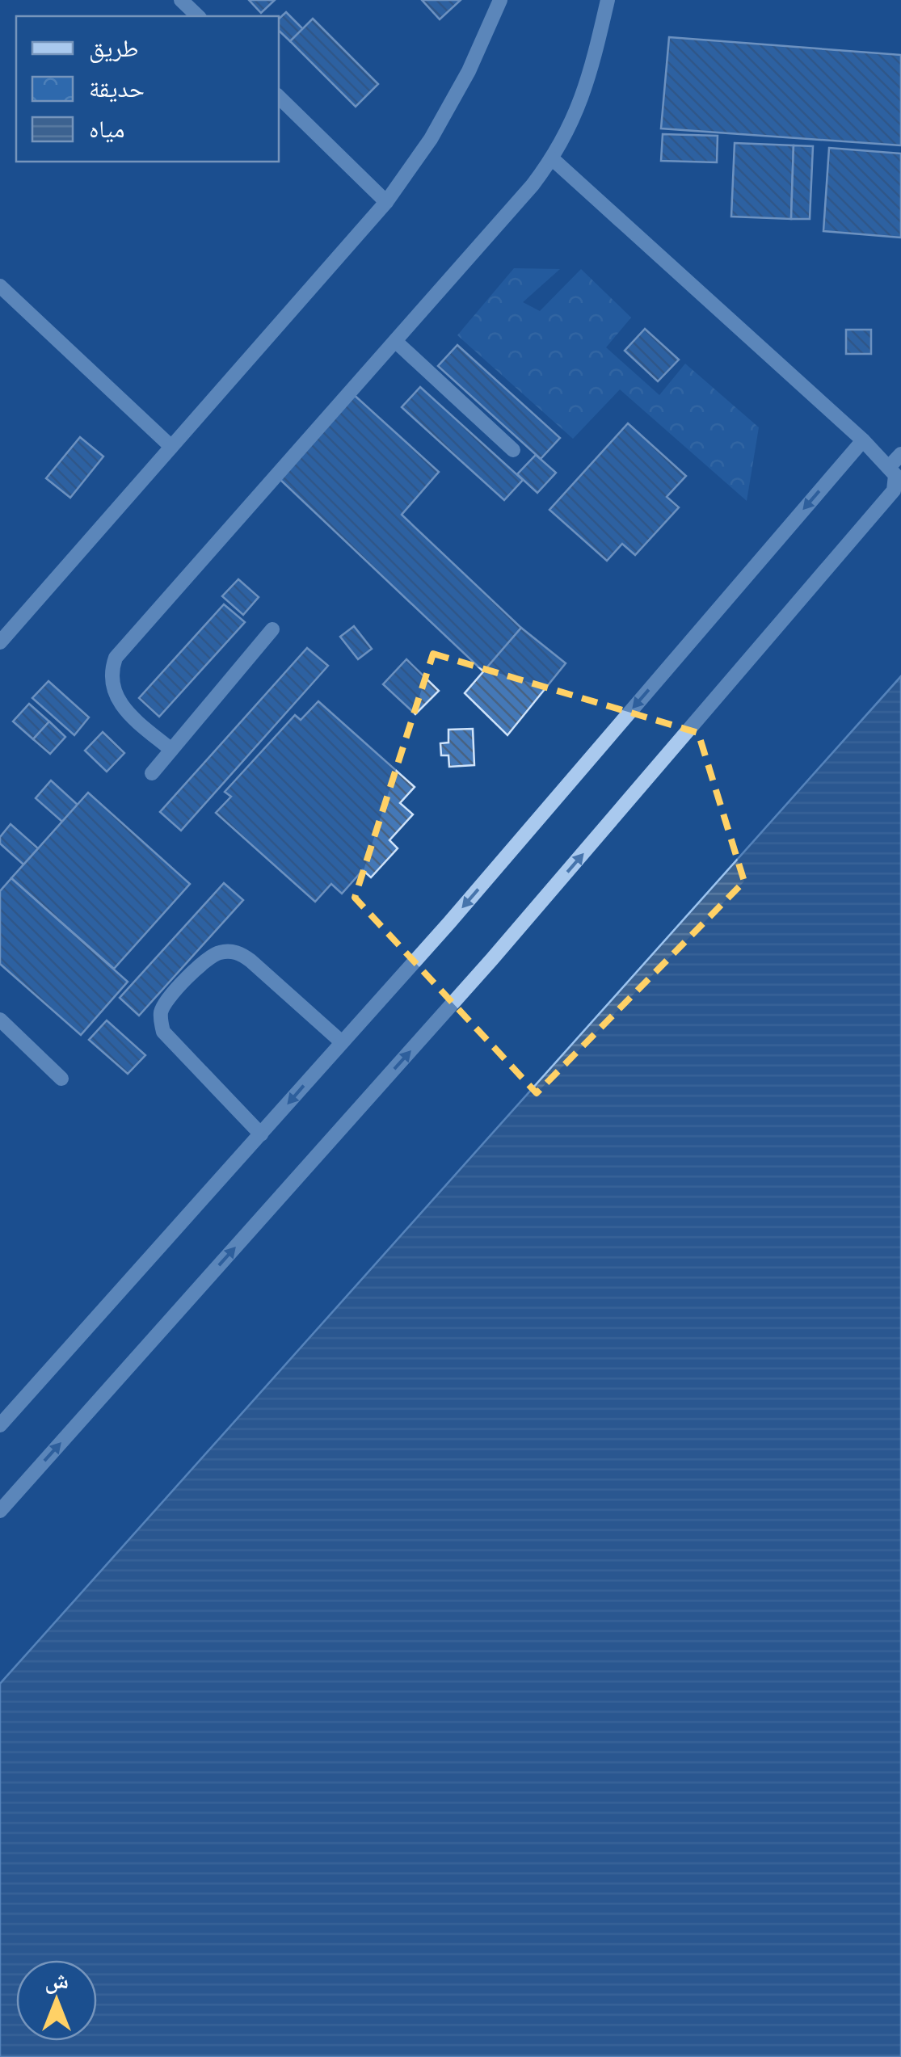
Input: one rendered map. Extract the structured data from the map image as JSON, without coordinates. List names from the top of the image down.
{
  "legend": ["طريق", "حديقة", "مياه"],
  "north": "top"
}
